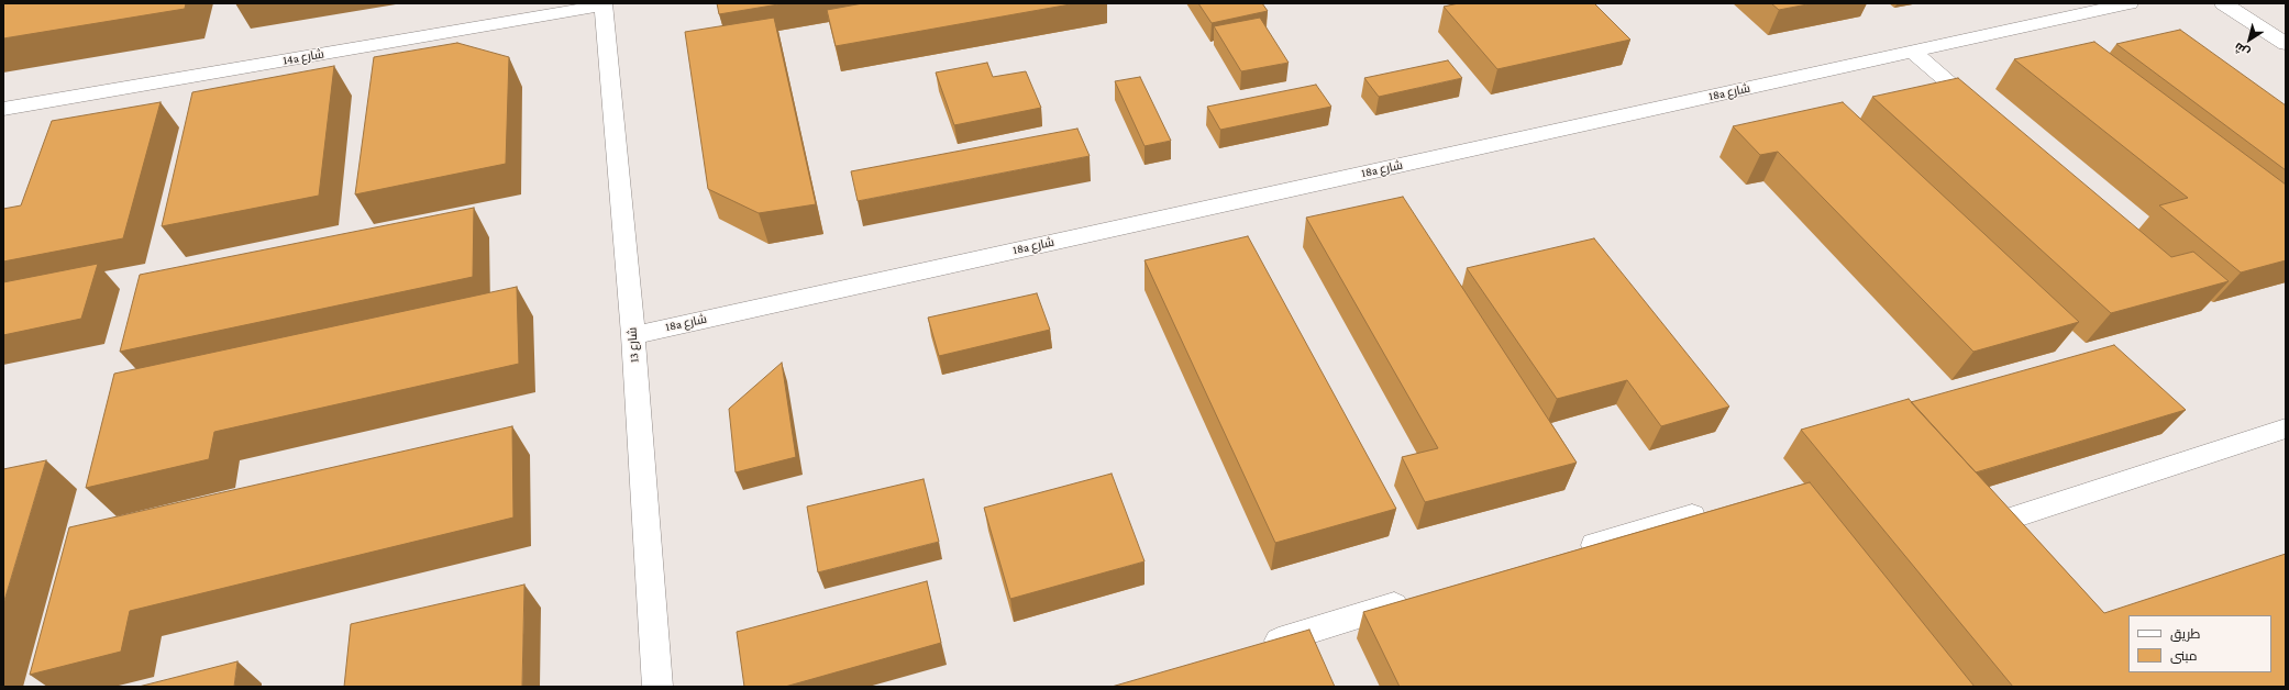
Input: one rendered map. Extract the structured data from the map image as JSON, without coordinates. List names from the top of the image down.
{
  "streets": {
    "lane": ["14a شارع", "18a شارع", "شارع 13"]
  },
  "crossings": [
    ["14a شارع", "شارع 13"],
    ["18a شارع", "شارع 13"]
  ],
  "legend": ["طريق", "مبنى"],
  "north": "bottom left"
}
